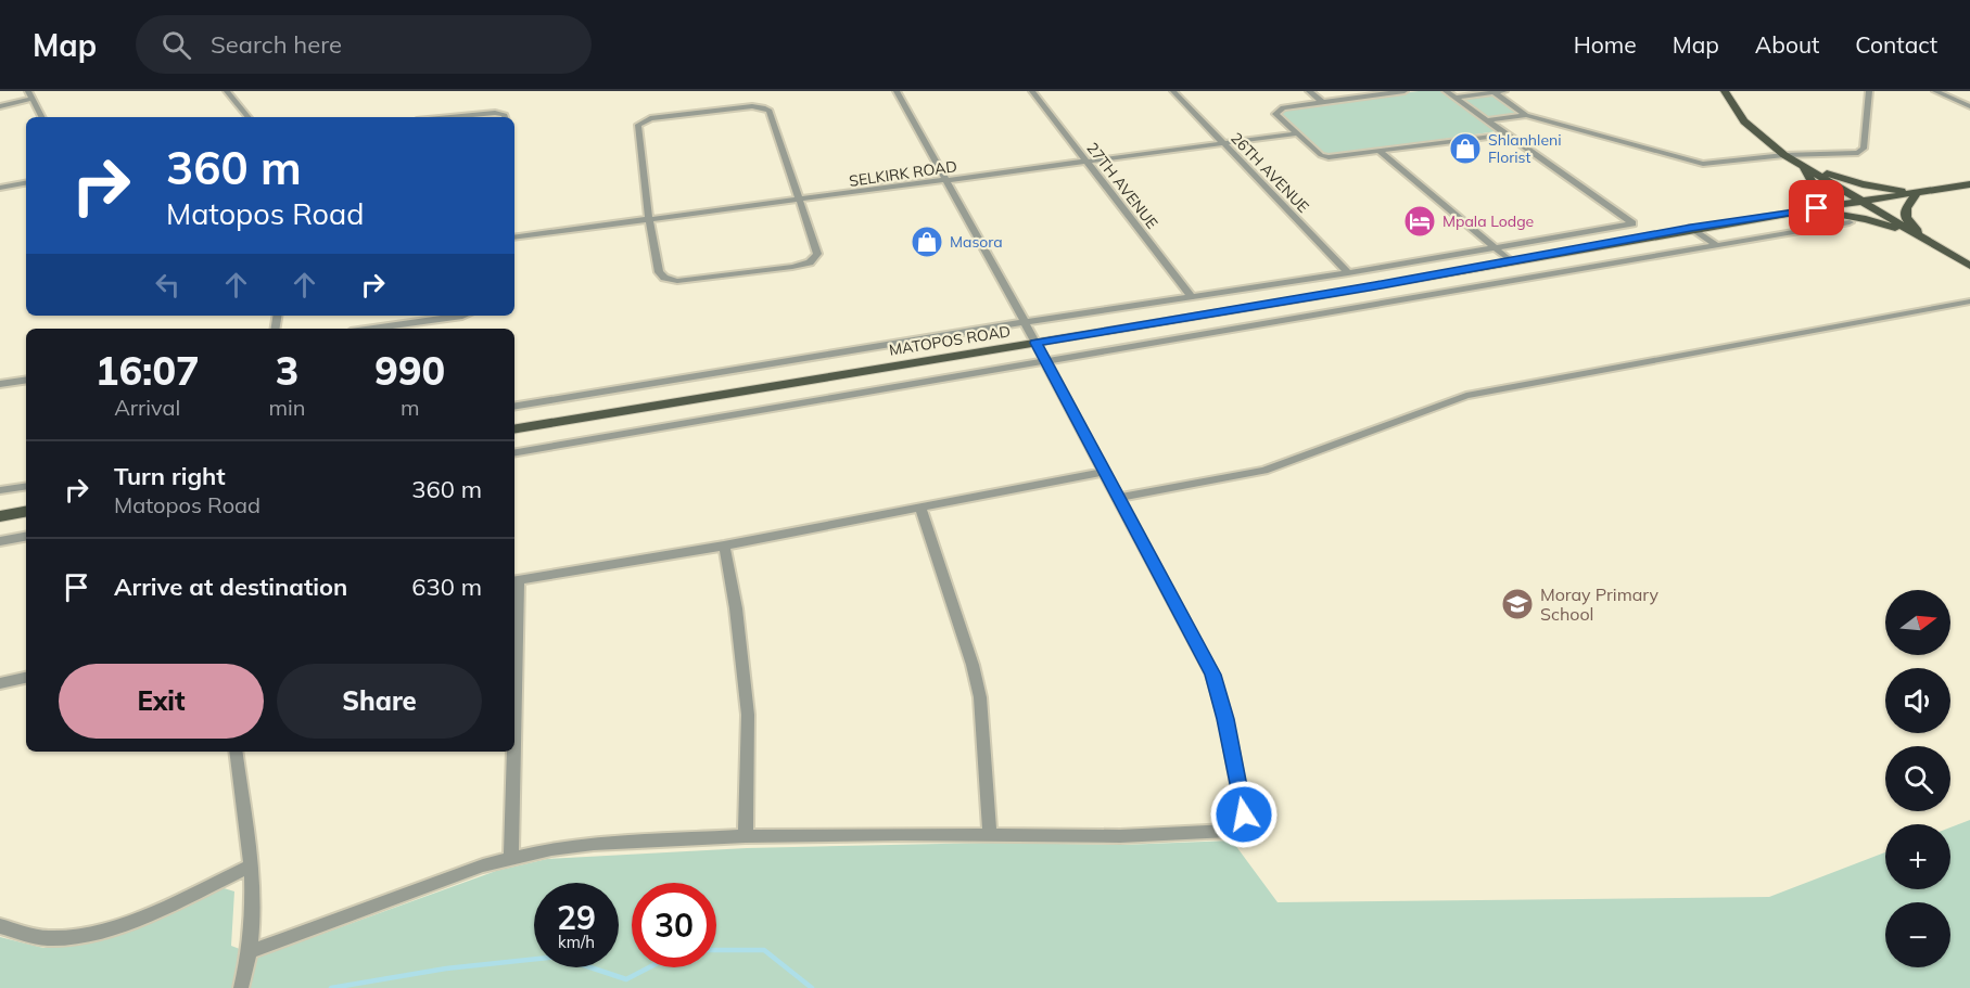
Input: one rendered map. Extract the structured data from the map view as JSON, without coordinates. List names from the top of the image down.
{
  "streets": {
    "main road": ["MATOPOS ROAD"],
    "street": ["26TH AVENUE", "SELKIRK ROAD", "27TH AVENUE"]
  },
  "crossings": [
    ["26TH AVENUE", "SELKIRK ROAD"],
    ["SELKIRK ROAD", "27TH AVENUE"]
  ],
  "places": {
    "shop": ["Shlanhleni Florist", "Masora"],
    "hotel": ["Mpala Lodge"],
    "school or university": ["Moray Primary School"]
  },
  "north": "right",
  "page": {
    "header": "Map",
    "search": "Search here",
    "nav": [
      "Home",
      "Map",
      "About",
      "Contact"
    ],
    "turn": ["360 m", "Matopos Road"],
    "eta": [
      "16:07",
      "Arrival",
      "3",
      "min",
      "990",
      "m"
    ],
    "list": [
      {
        "name": "Turn right",
        "note": "Matopos Road",
        "value": "360 m"
      },
      {
        "name": "Arrive at destination",
        "value": "630 m"
      }
    ],
    "map_buttons": ["+", "−"],
    "buttons": ["Exit", "Share"],
    "speed": "29 km/h",
    "limit": "30"
  }
}
